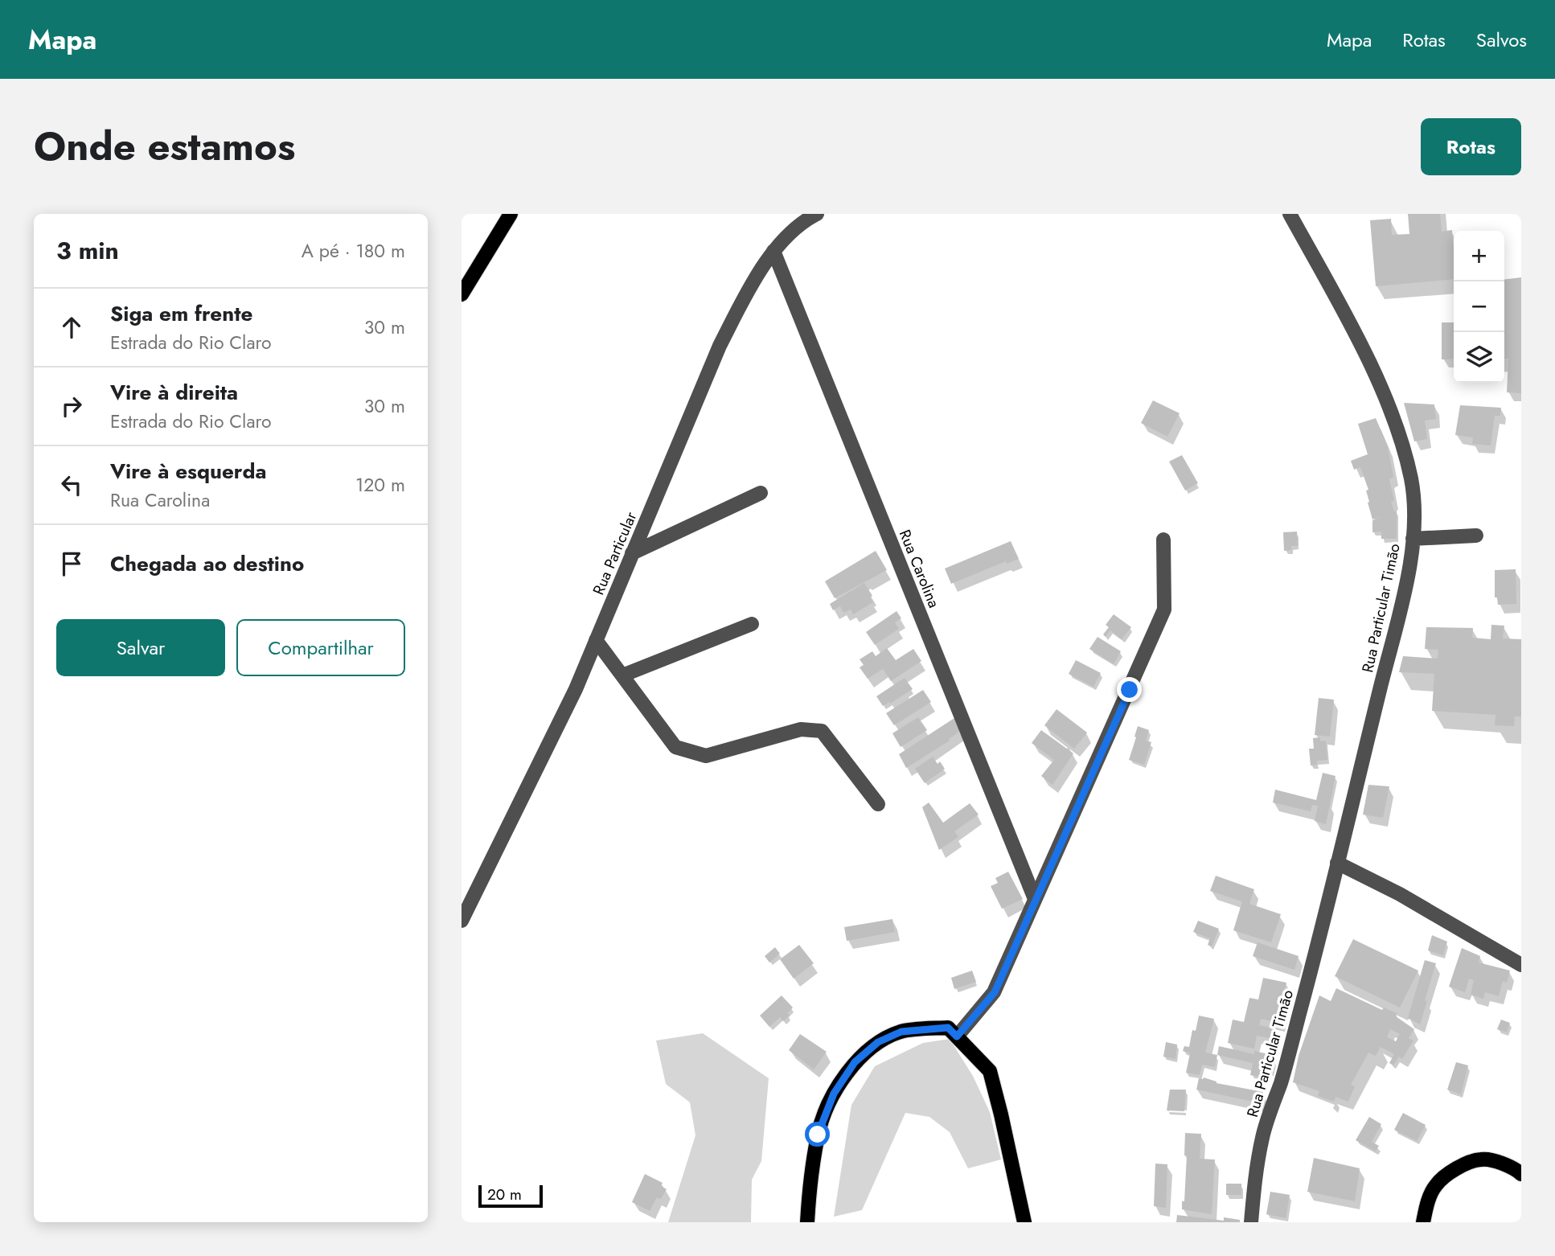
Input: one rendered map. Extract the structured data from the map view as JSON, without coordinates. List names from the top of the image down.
{
  "streets": {
    "street": ["Rua Particular", "Rua Carolina", "Rua Particular Timão"]
  },
  "crossings": [
    ["Rua Particular", "Rua Carolina"]
  ],
  "scale_bar": "20 m",
  "page": {
    "header": "Mapa",
    "nav": ["Mapa", "Rotas", "Salvos"],
    "title": "Onde estamos",
    "buttons": [
      "Rotas",
      ["Salvar", "Compartilhar"]
    ],
    "heading": ["3 min", "A pé · 180 m"],
    "map_buttons": ["+", "−"],
    "list": [
      ["Siga em frente", "Estrada do Rio Claro", "30 m"],
      ["Vire à direita", "Estrada do Rio Claro", "30 m"],
      ["Vire à esquerda", "Rua Carolina", "120 m"],
      "Chegada ao destino"
    ],
    "scale": "20 m"
  }
}
